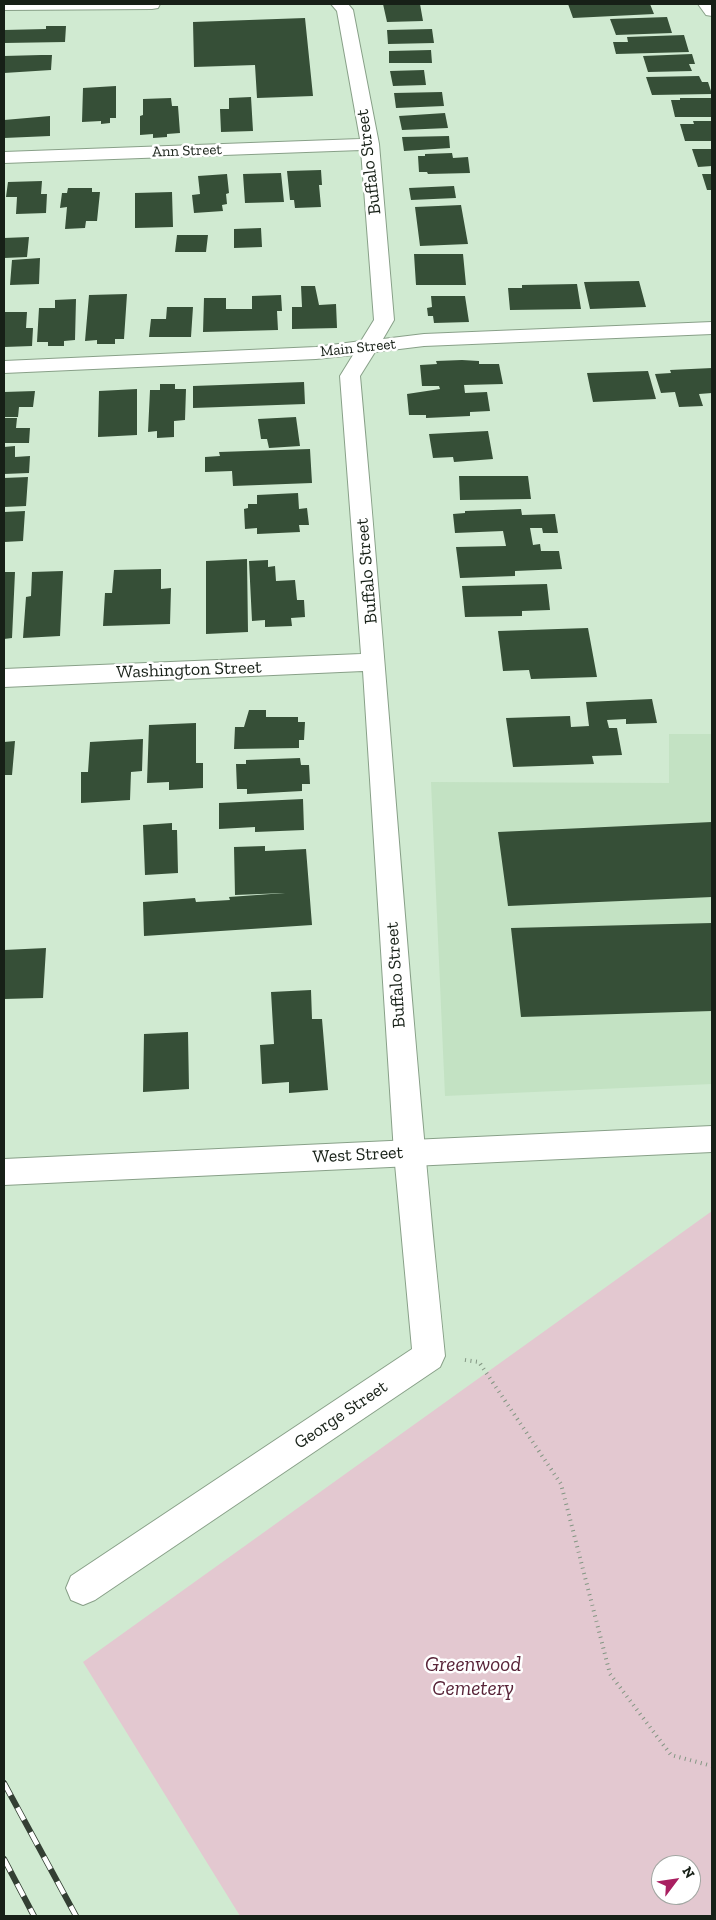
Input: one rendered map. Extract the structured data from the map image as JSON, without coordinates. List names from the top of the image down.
{
  "streets": {
    "street": [
      "Ann Street",
      "Buffalo Street",
      "Main Street",
      "Washington Street",
      "West Street",
      "George Street"
    ]
  },
  "crossings": [
    ["Ann Street", "Buffalo Street"],
    ["Buffalo Street", "Main Street"],
    ["Buffalo Street", "Washington Street"],
    ["Buffalo Street", "West Street"]
  ],
  "parks": ["Greenwood Cemetery"],
  "north": "top right"
}
